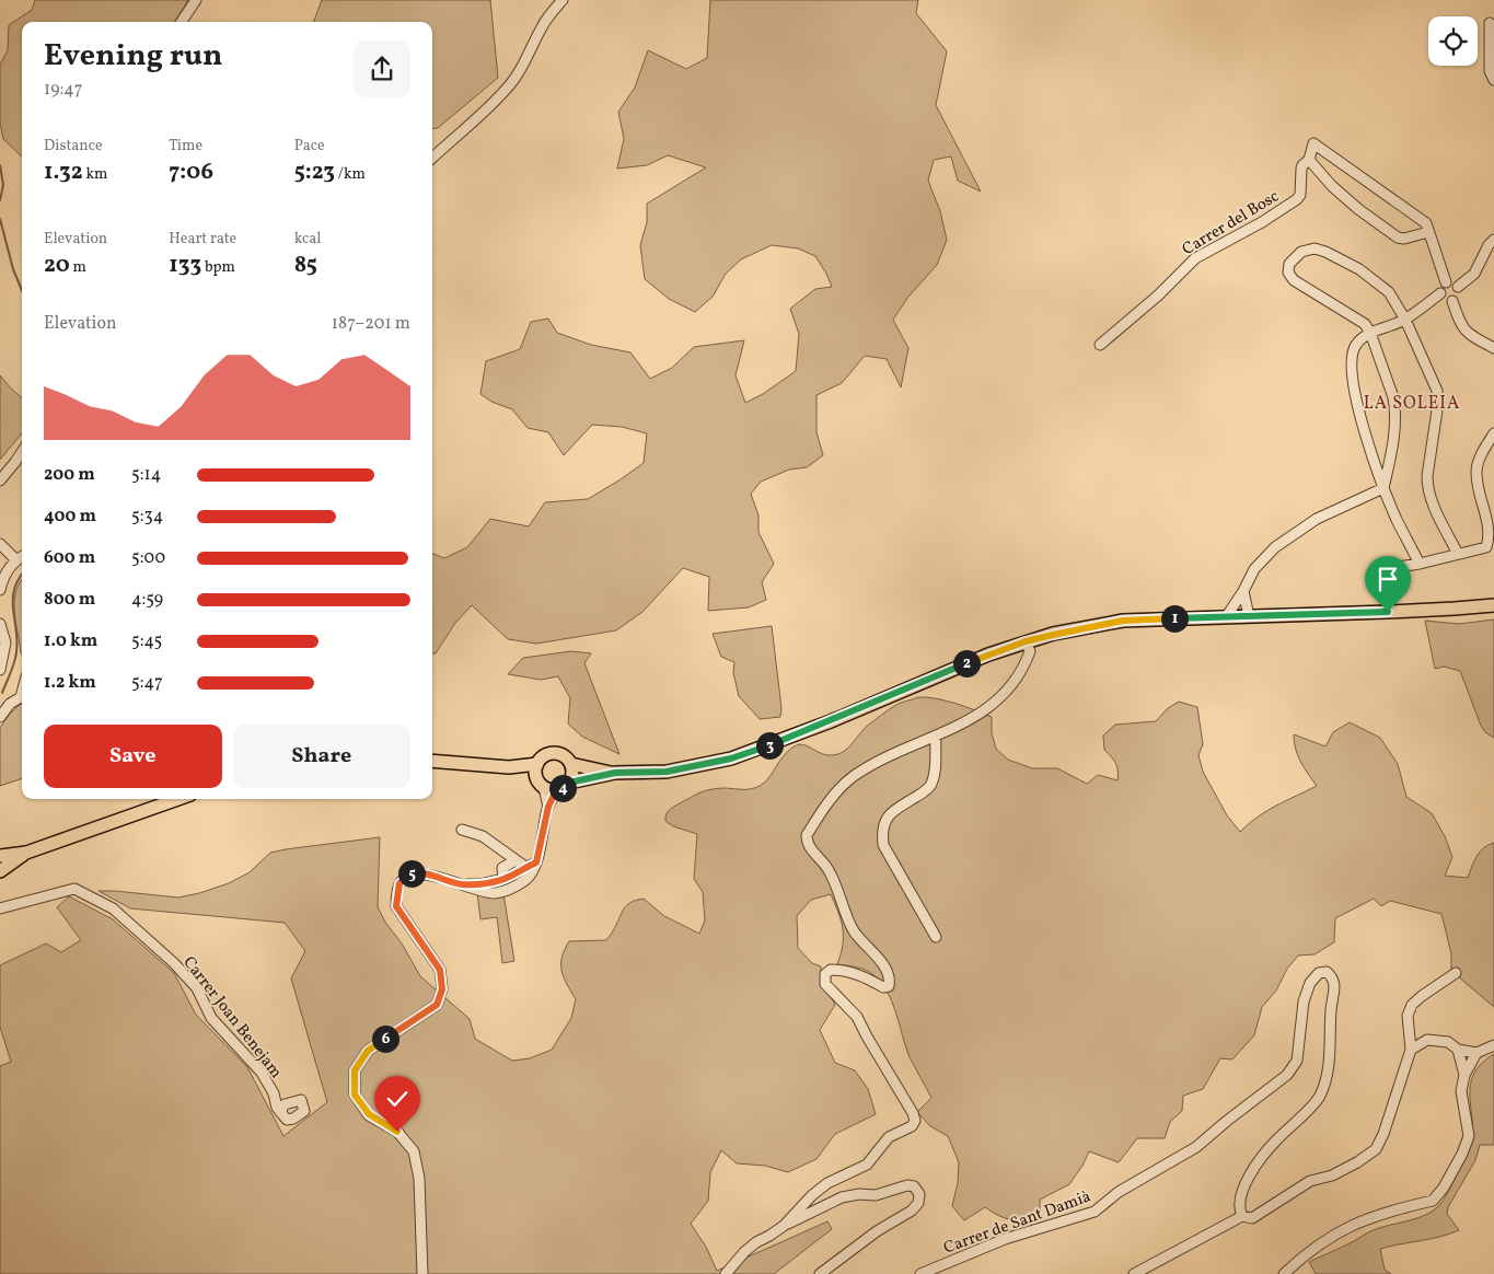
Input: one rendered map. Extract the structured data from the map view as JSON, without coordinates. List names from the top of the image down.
{
  "streets": {
    "street": ["Carrer del Bosc", "Carrer Joan Benejam", "Carrer de Sant Damià"]
  },
  "districts": ["LA SOLEIA"],
  "page": {
    "heading": ["Evening run", "19:47"],
    "stats": [
      ["Distance", "1.32 km"],
      ["Time", "7:06"],
      ["Pace", "5:23 /km"],
      ["Elevation", "20 m"],
      ["Heart rate", "133 bpm"],
      ["kcal", "85"]
    ],
    "chart": ["Elevation", "187–201 m"],
    "list": [
      {
        "name": "200 m",
        "note": "5:14"
      },
      {
        "name": "400 m",
        "note": "5:34"
      },
      {
        "name": "600 m",
        "note": "5:00"
      },
      {
        "name": "800 m",
        "note": "4:59"
      },
      {
        "name": "1.0 km",
        "note": "5:45"
      },
      {
        "name": "1.2 km",
        "note": "5:47"
      }
    ],
    "pins": [
      "1",
      "2",
      "3",
      "4",
      "5",
      "6"
    ],
    "buttons": ["Save", "Share"]
  }
}
